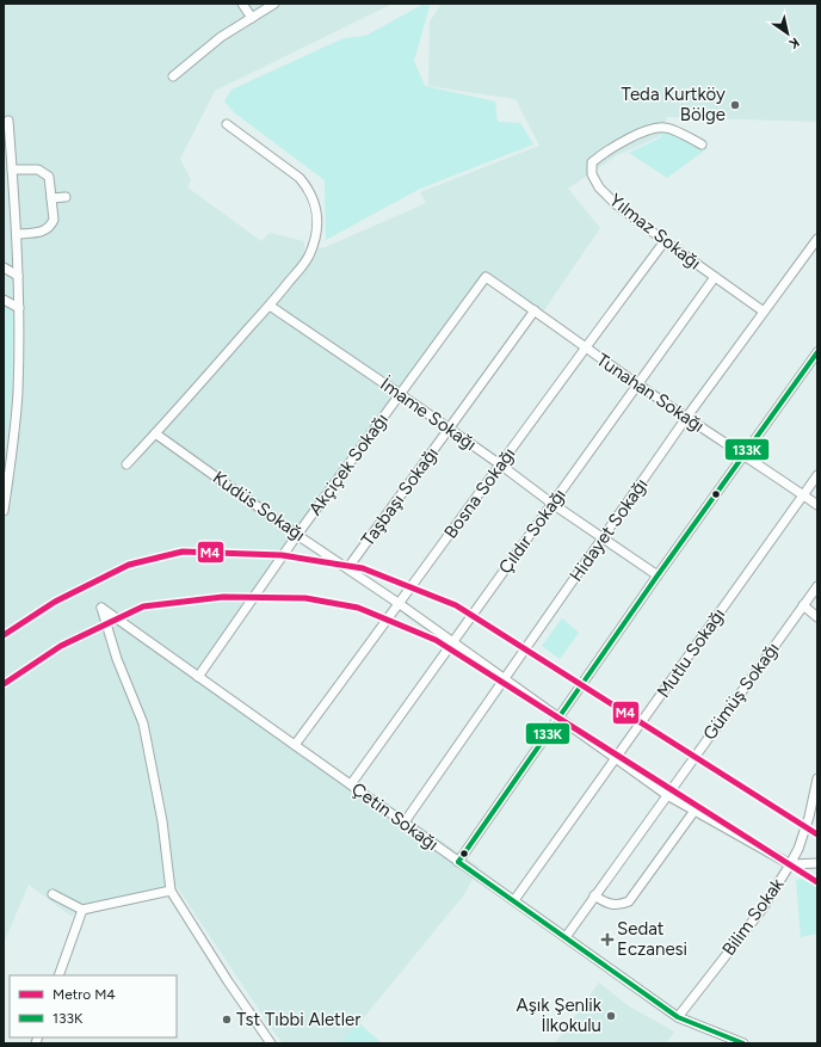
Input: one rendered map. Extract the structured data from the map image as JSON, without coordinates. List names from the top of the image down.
{
  "streets": {
    "street": [
      "Yılmaz Sokağı",
      "Tunahan Sokağı",
      "İmame Sokağı",
      "Akçiçek Sokağı",
      "Bosna Sokağı",
      "Taşbaşı Sokağı",
      "Kudüs Sokağı",
      "Hidayet Sokağı",
      "Çıldır Sokağı",
      "Mutlu Sokağı",
      "Gümüş Sokağı",
      "Çetin Sokağı",
      "Bilim Sokak"
    ]
  },
  "crossings": [
    ["Yılmaz Sokağı", "Bosna Sokağı"],
    ["Yılmaz Sokağı", "Hidayet Sokağı"],
    ["Yılmaz Sokağı", "Çıldır Sokağı"],
    ["Tunahan Sokağı", "Akçiçek Sokağı"],
    ["Tunahan Sokağı", "Bosna Sokağı"],
    ["Tunahan Sokağı", "Taşbaşı Sokağı"],
    ["Tunahan Sokağı", "Hidayet Sokağı"],
    ["Tunahan Sokağı", "Çıldır Sokağı"],
    ["Tunahan Sokağı", "Mutlu Sokağı"],
    ["İmame Sokağı", "Akçiçek Sokağı"],
    ["İmame Sokağı", "Bosna Sokağı"],
    ["İmame Sokağı", "Taşbaşı Sokağı"],
    ["İmame Sokağı", "Hidayet Sokağı"],
    ["İmame Sokağı", "Çıldır Sokağı"],
    ["Akçiçek Sokağı", "Kudüs Sokağı"],
    ["Akçiçek Sokağı", "Çetin Sokağı"],
    ["Bosna Sokağı", "Kudüs Sokağı"],
    ["Bosna Sokağı", "Çetin Sokağı"],
    ["Taşbaşı Sokağı", "Kudüs Sokağı"],
    ["Kudüs Sokağı", "Hidayet Sokağı"],
    ["Kudüs Sokağı", "Çıldır Sokağı"],
    ["Kudüs Sokağı", "Mutlu Sokağı"],
    ["Kudüs Sokağı", "Gümüş Sokağı"],
    ["Kudüs Sokağı", "Bilim Sokak"],
    ["Hidayet Sokağı", "Çetin Sokağı"],
    ["Çıldır Sokağı", "Çetin Sokağı"],
    ["Mutlu Sokağı", "Çetin Sokağı"],
    ["Gümüş Sokağı", "Çetin Sokağı"],
    ["Çetin Sokağı", "Bilim Sokak"]
  ],
  "places": {
    "other": ["Teda Kurtköy Bölge", "Aşık Şenlik İlkokulu", "Tst Tıbbi Aletler"],
    "health": ["Sedat Eczanesi"]
  },
  "lines": ["transit line 133K", "metro line M4"],
  "legend": ["Metro M4", "133K"],
  "north": "bottom right"
}
